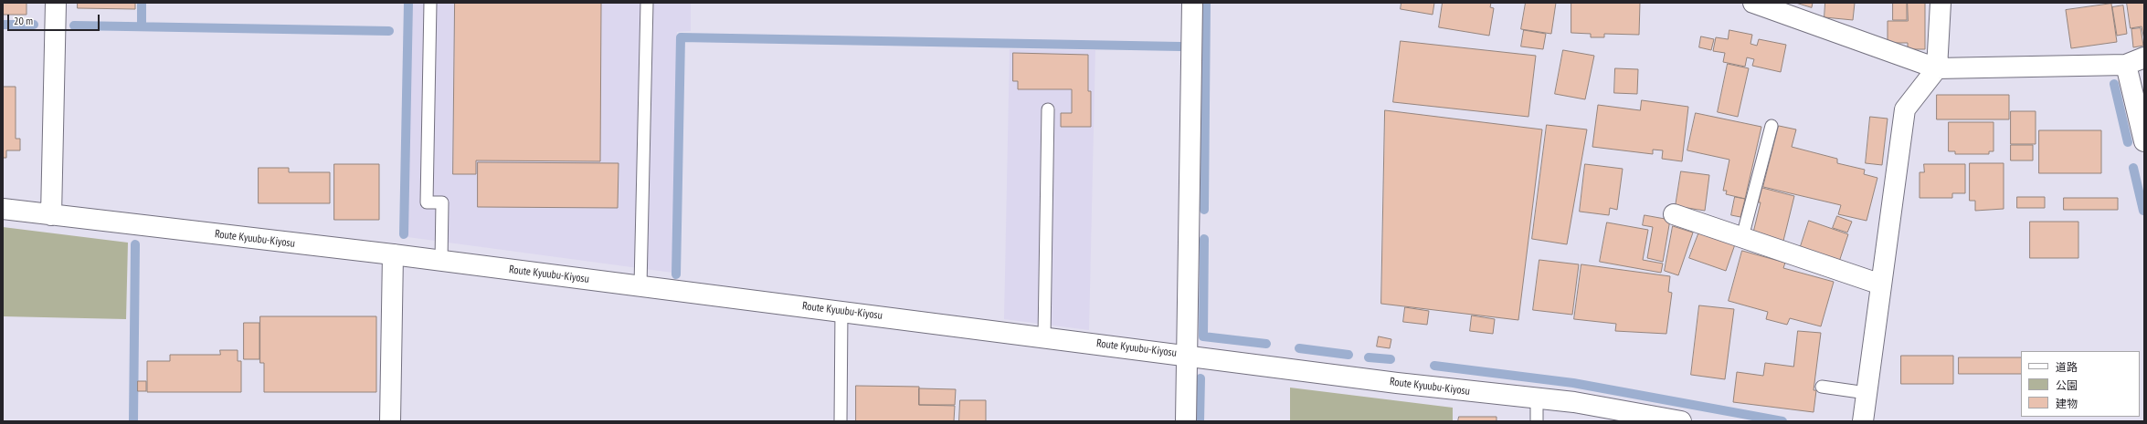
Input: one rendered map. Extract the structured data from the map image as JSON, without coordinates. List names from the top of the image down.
{
  "streets": {
    "street": ["Route Kyuubu-Kiyosu"]
  },
  "legend": ["道路", "公園", "建物"],
  "scale_bar": "20 m"
}
